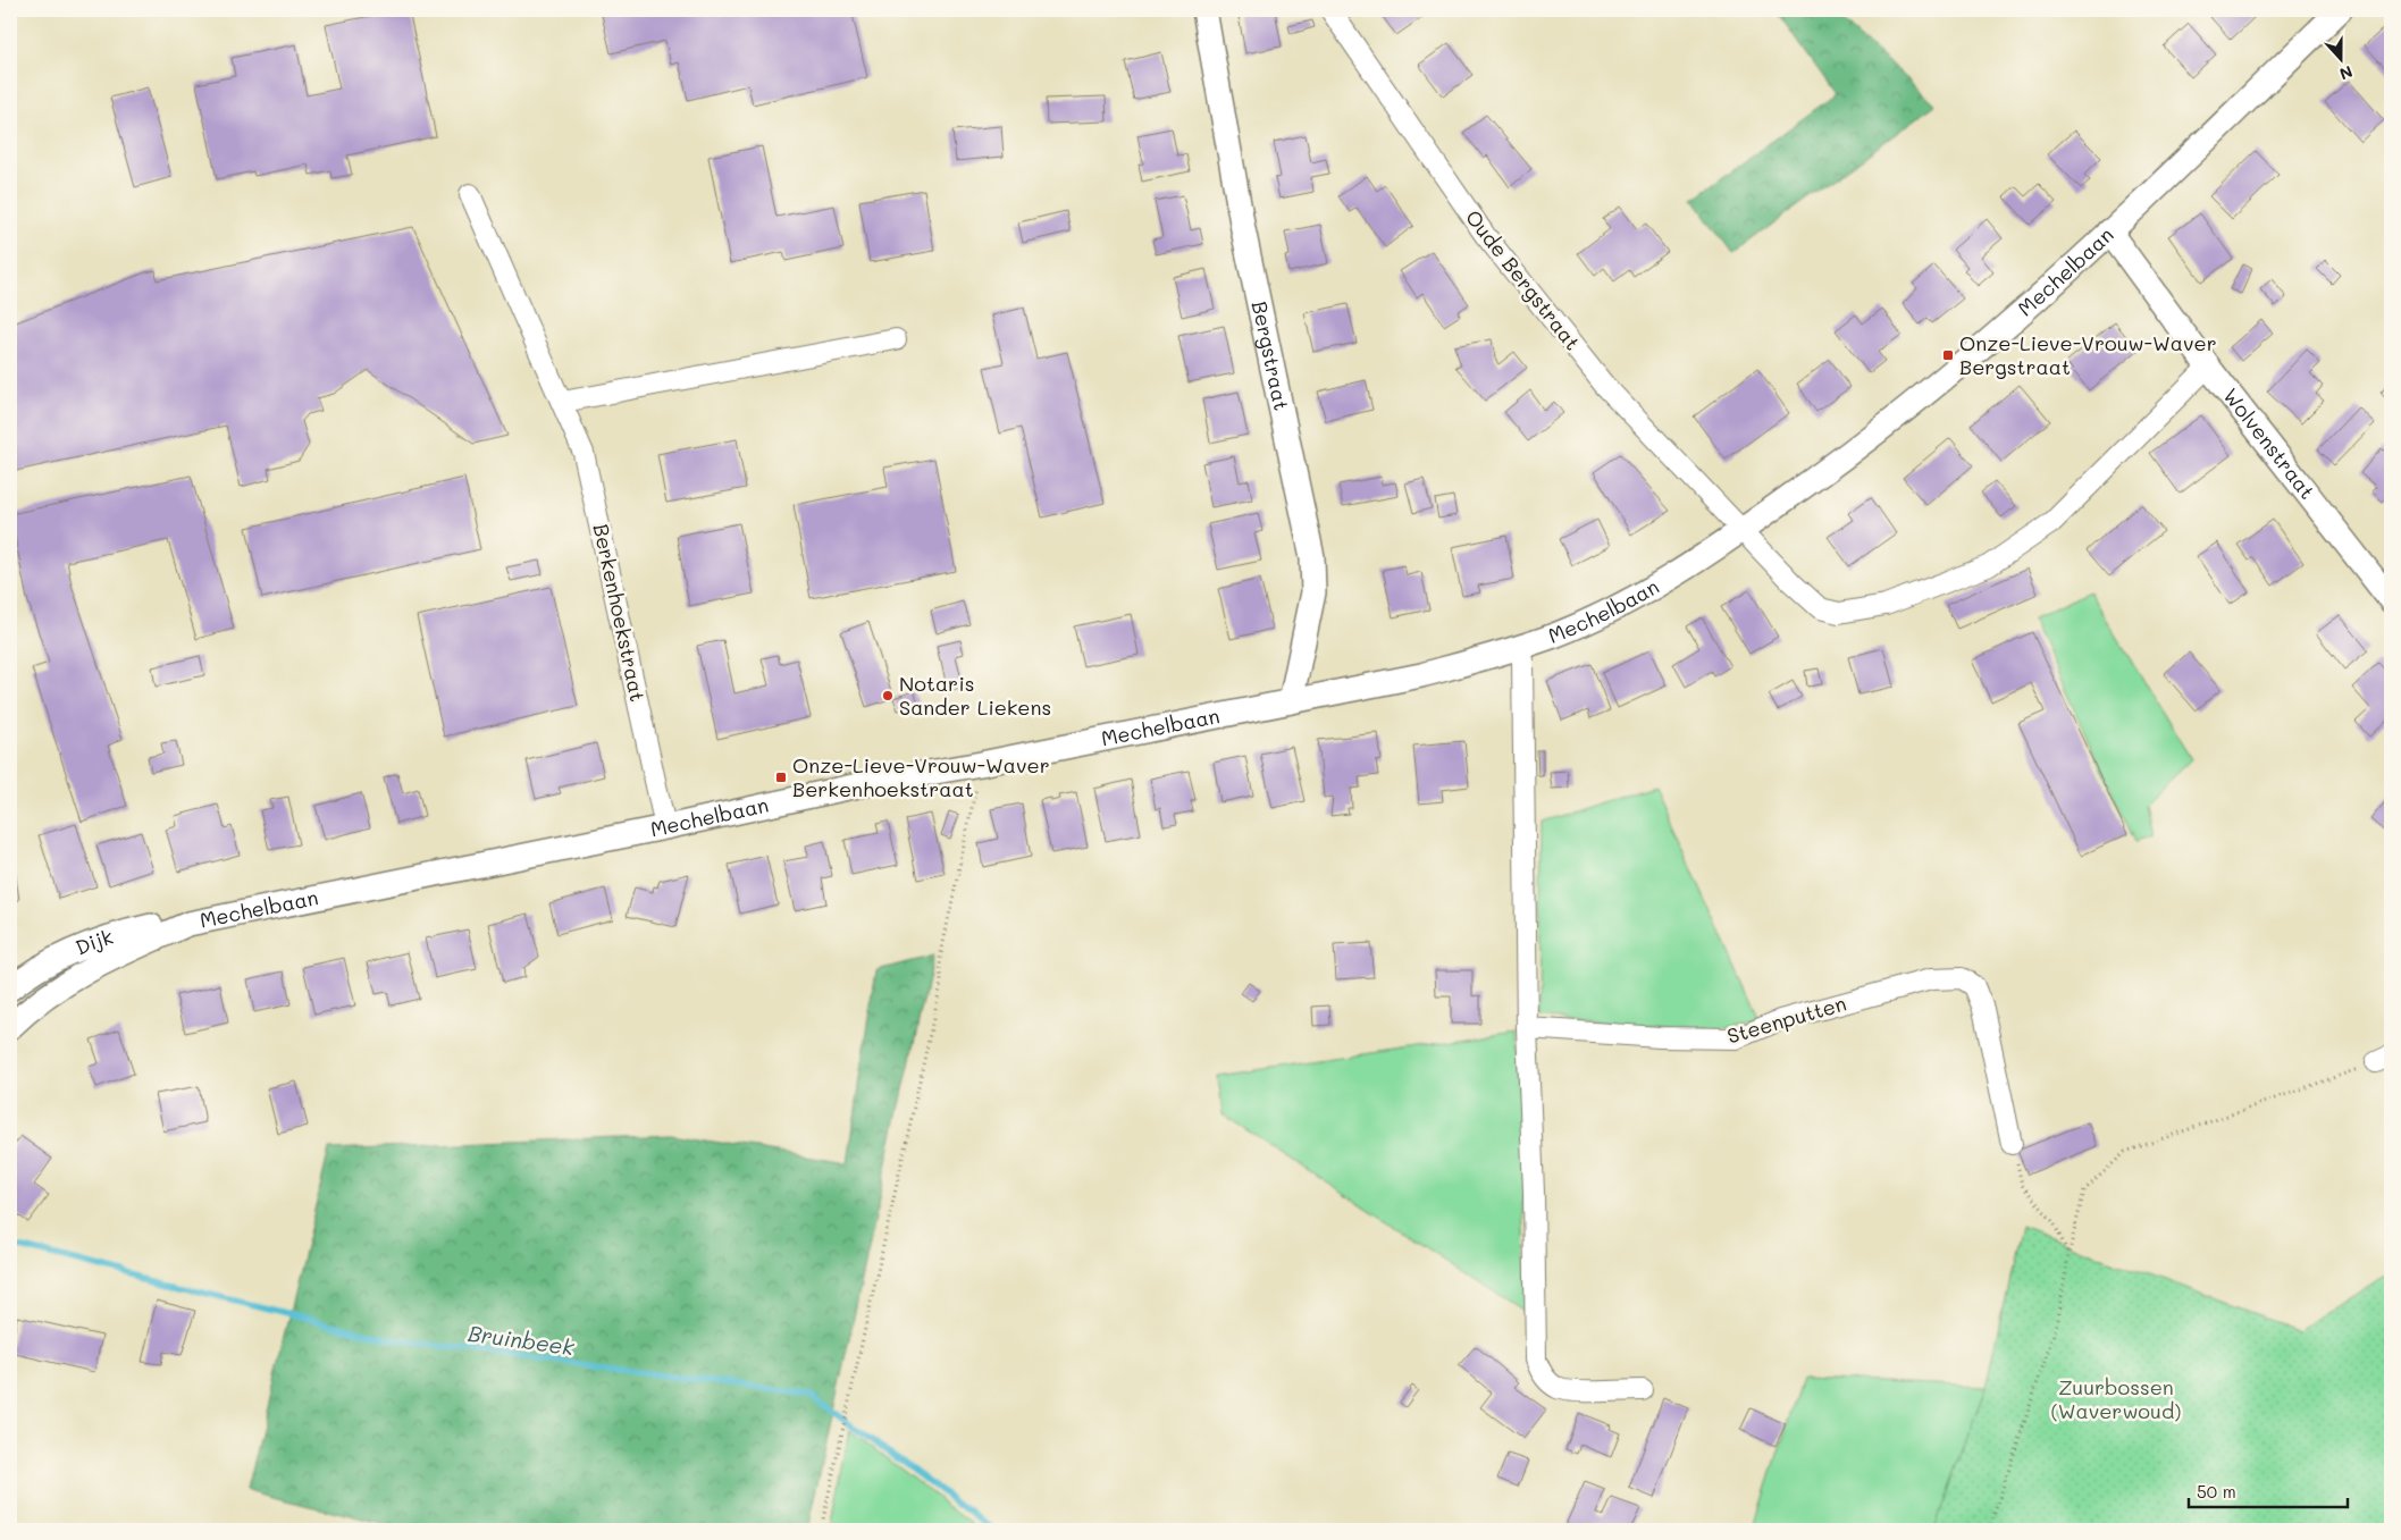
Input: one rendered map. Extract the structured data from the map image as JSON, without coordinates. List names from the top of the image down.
{
  "streets": {
    "street": [
      "Mechelbaan",
      "Oude Bergstraat",
      "Bergstraat",
      "Wolvenstraat",
      "Berkenhoekstraat",
      "Dijk",
      "Steenputten"
    ]
  },
  "crossings": [
    ["Mechelbaan", "Oude Bergstraat"],
    ["Mechelbaan", "Bergstraat"],
    ["Mechelbaan", "Wolvenstraat"],
    ["Mechelbaan", "Berkenhoekstraat"],
    ["Mechelbaan", "Dijk"]
  ],
  "water": ["Bruinbeek"],
  "parks": ["Zuurbossen (Waverwoud)"],
  "places": {
    "transit": ["Onze-Lieve-Vrouw-Waver Bergstraat", "Onze-Lieve-Vrouw-Waver Berkenhoekstraat"],
    "other": ["Notaris Sander Liekens"]
  },
  "scale_bar": "50 m",
  "north": "bottom"
}
